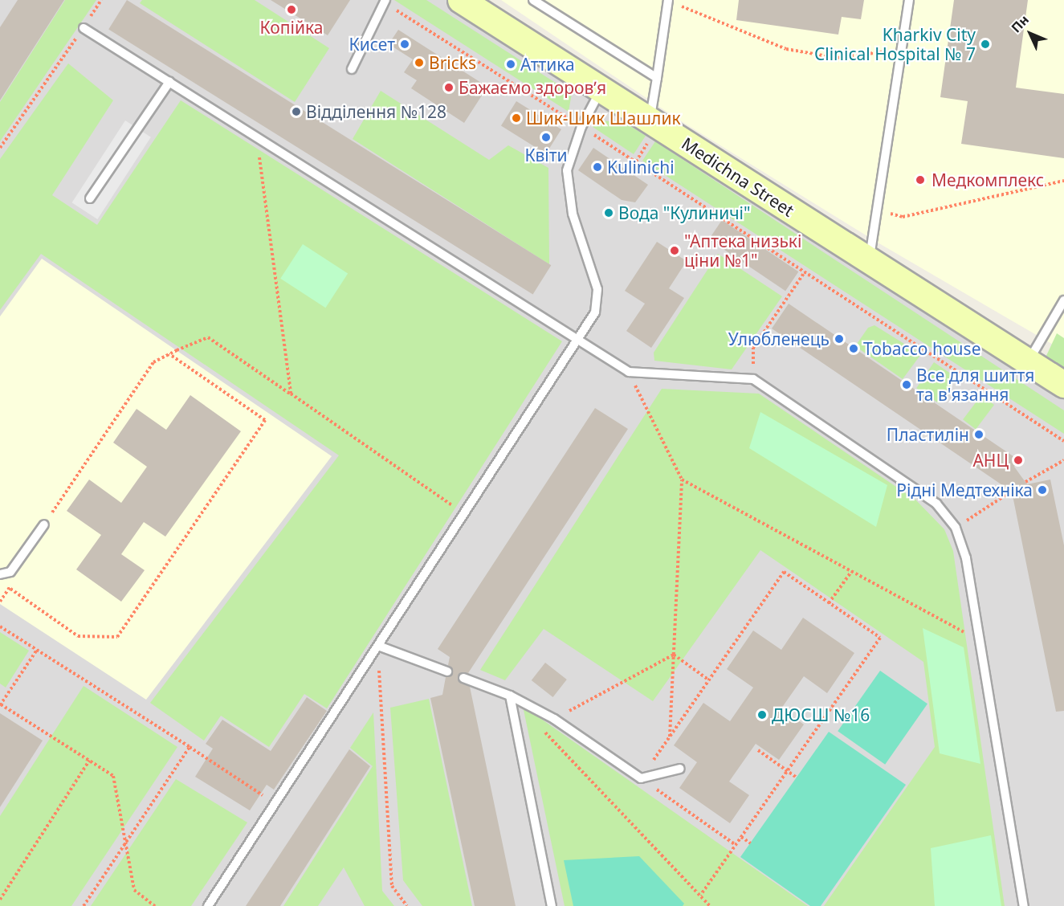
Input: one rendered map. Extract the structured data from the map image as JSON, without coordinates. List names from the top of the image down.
{
  "streets": {
    "street": ["Medichna Street"]
  },
  "places": [
    "Копійка",
    "Кисет",
    "Kharkiv City Clinical Hospital № 7",
    "Bricks",
    "Аттика",
    "Бажаємо здоровʼя",
    "Відділення №128",
    "Шик-Шик Шашлик",
    "Квіти",
    "Kulinichi",
    "Медкомплекс",
    "Вода \"Кулиничі\"",
    "\"Аптека низькі ціни №1\"",
    "Улюбленець",
    "Tobacco house",
    "Все для шиття та в'язання",
    "Пластилін",
    "АНЦ",
    "Рідні Медтехніка",
    "ДЮСШ №16"
  ],
  "north": "top left"
}
